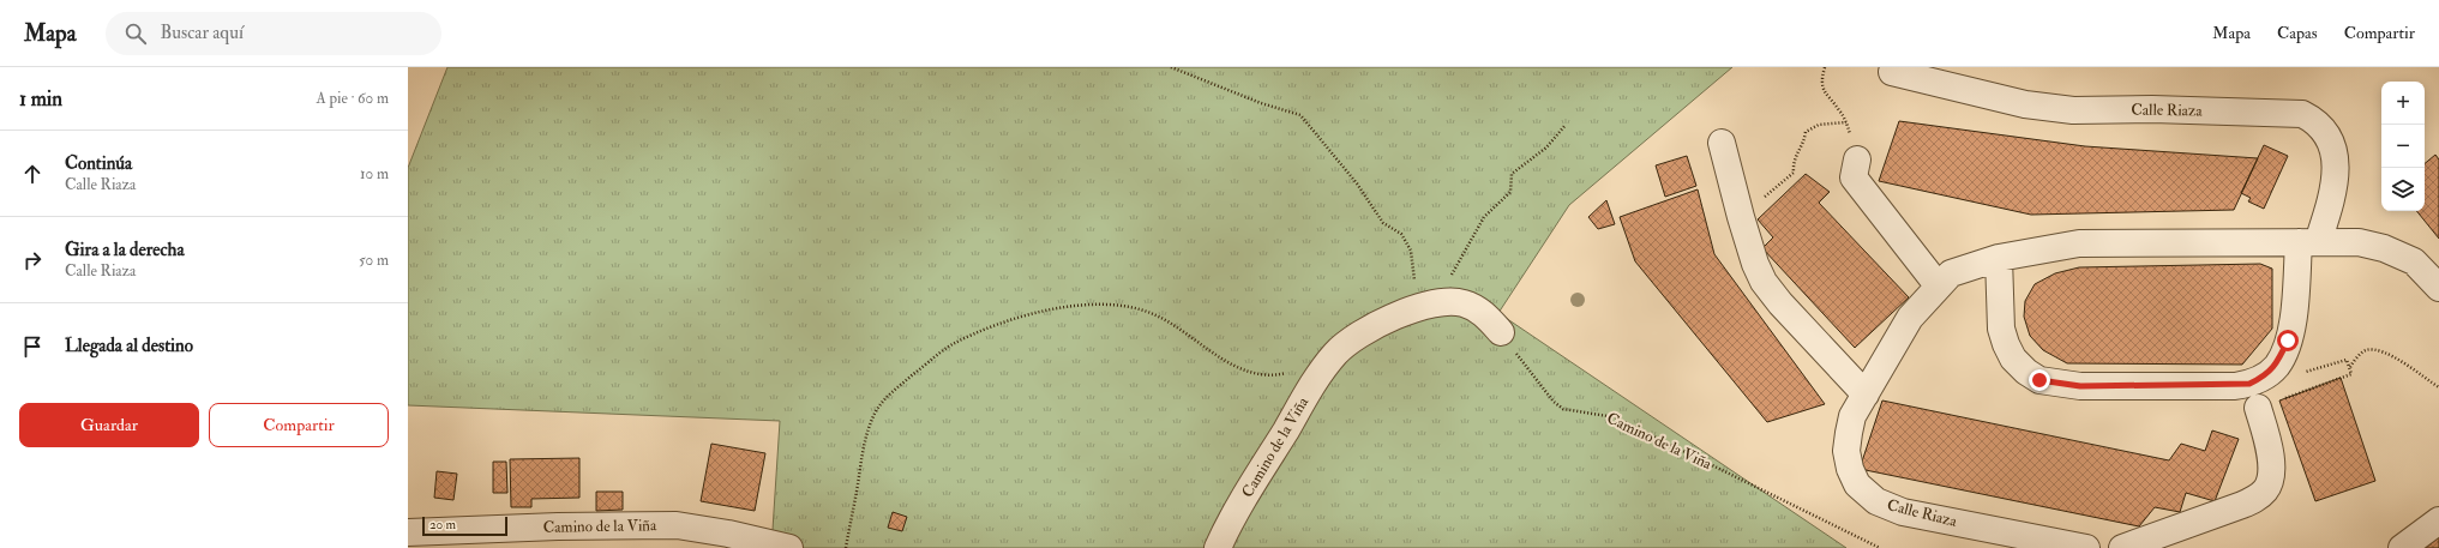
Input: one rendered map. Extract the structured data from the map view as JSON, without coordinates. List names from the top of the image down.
{
  "streets": {
    "street": ["Calle Riaza", "Camino de la Viña"]
  },
  "scale_bar": "20 m",
  "page": {
    "header": "Mapa",
    "search": "Buscar aquí",
    "nav": ["Mapa", "Capas", "Compartir"],
    "heading": ["1 min", "A pie · 60 m"],
    "map_buttons": ["+", "−"],
    "list": [
      ["Continúa", "Calle Riaza", "10 m"],
      ["Gira a la derecha", "Calle Riaza", "50 m"],
      "Llegada al destino"
    ],
    "buttons": ["Guardar", "Compartir"],
    "scale": "20 m"
  }
}
